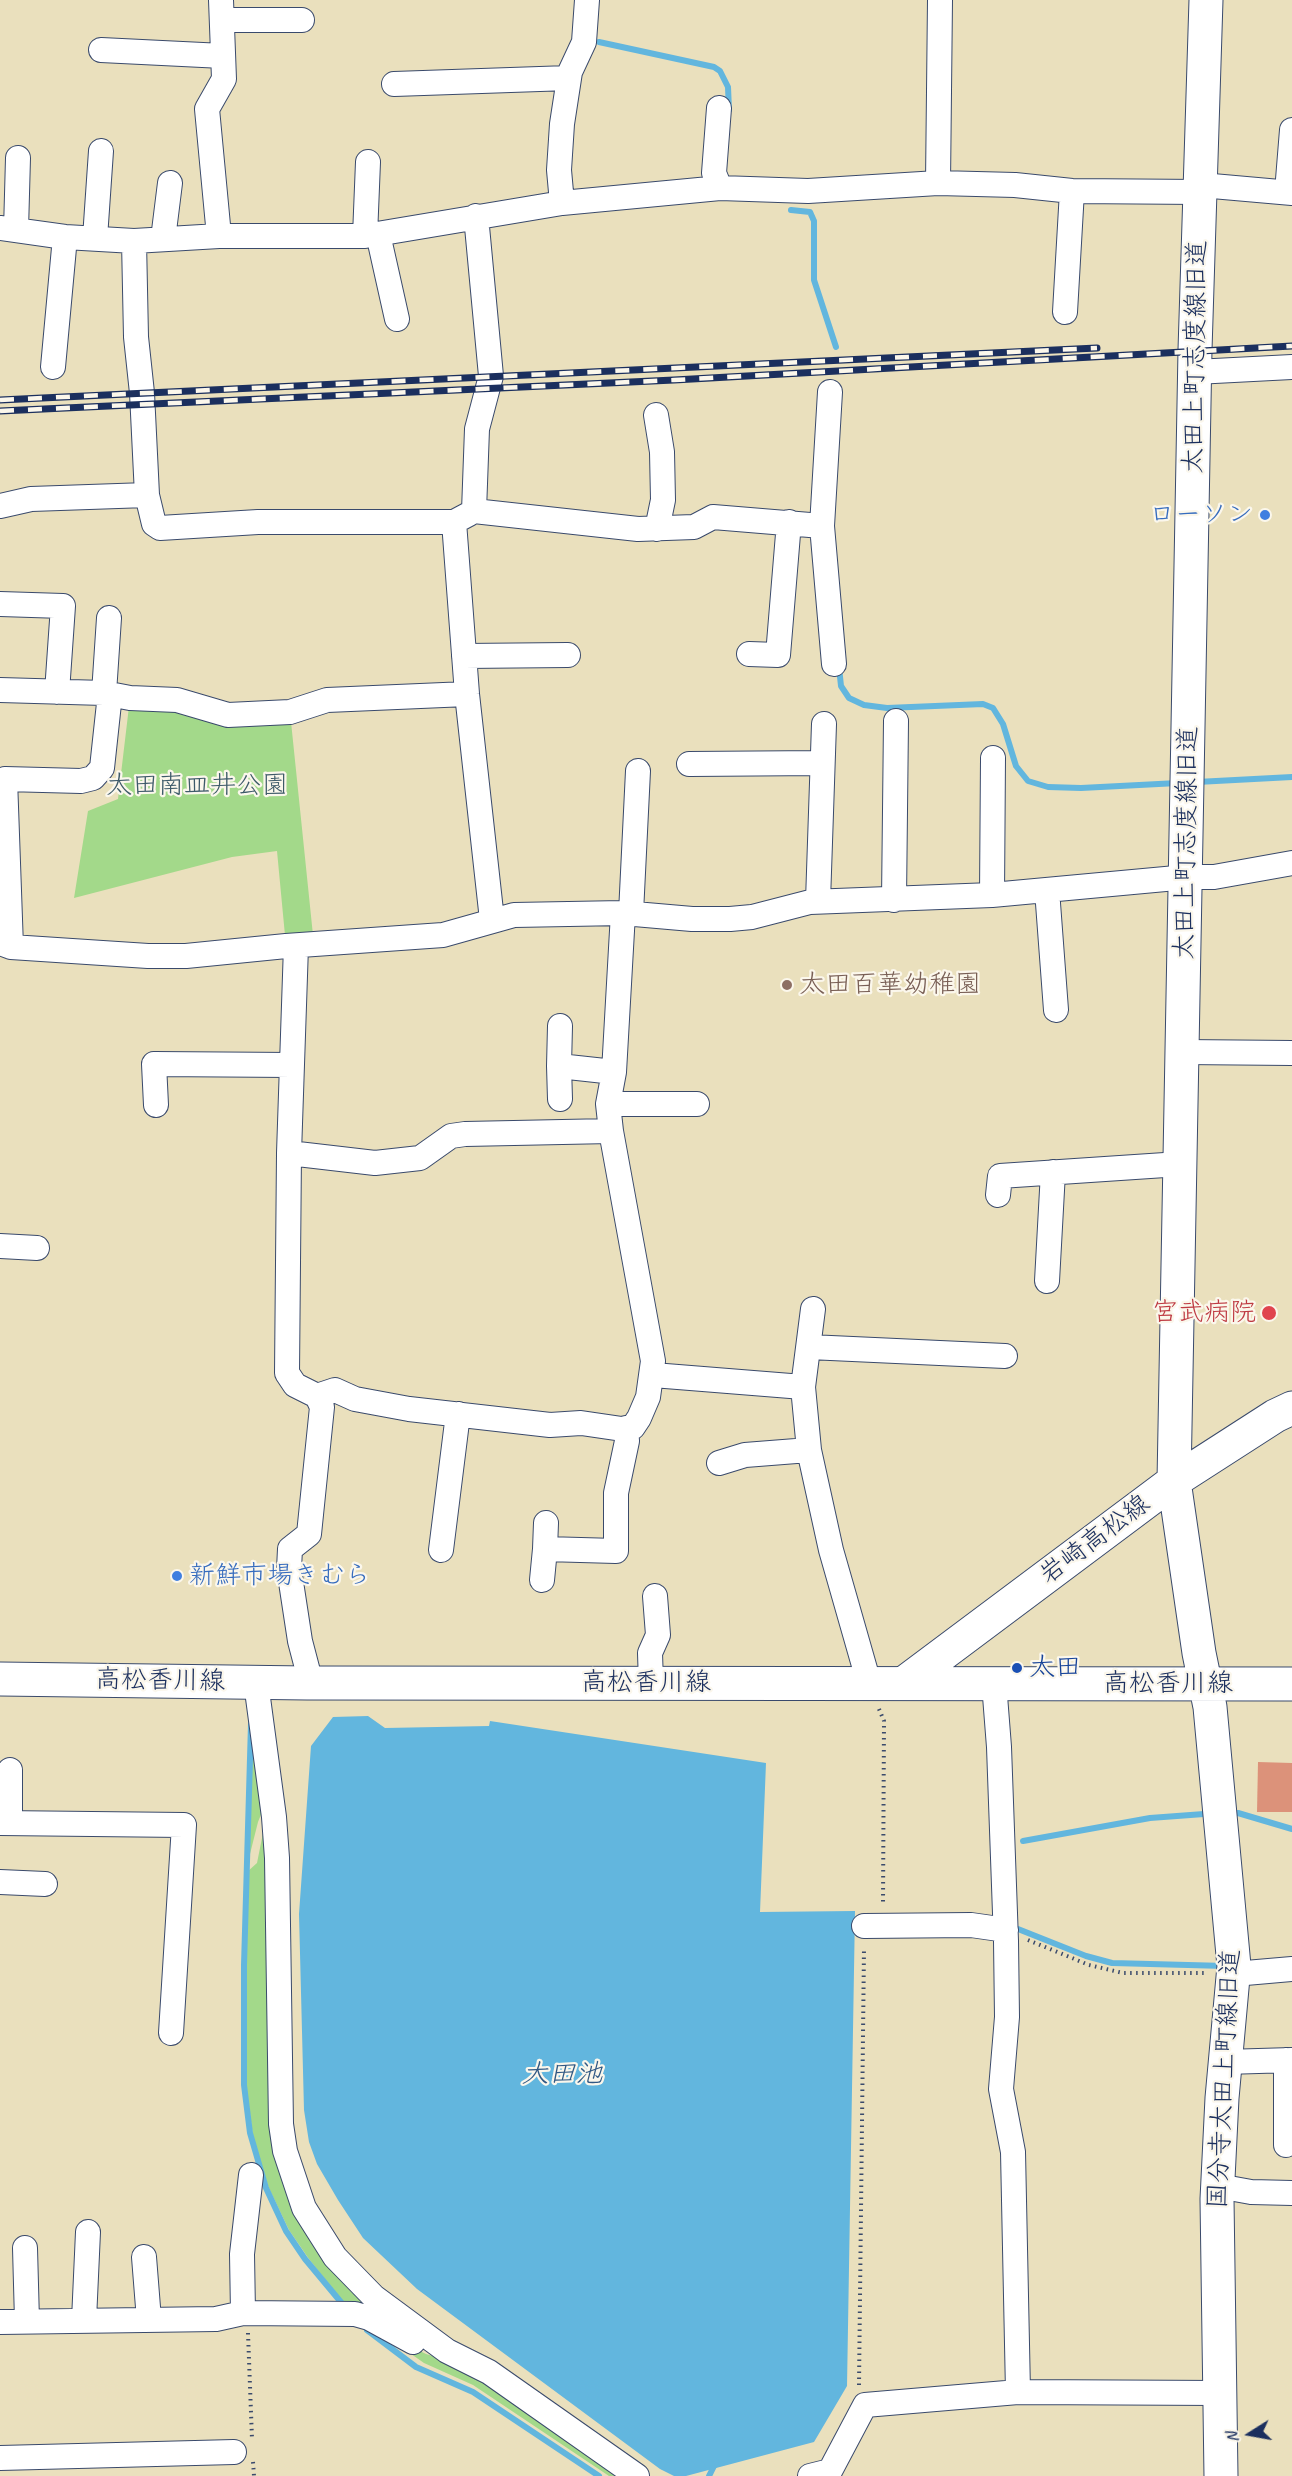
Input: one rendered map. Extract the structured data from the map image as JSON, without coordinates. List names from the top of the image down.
{
  "streets": {
    "street": [
      "太田上町志度線旧道",
      "岩崎高松線",
      "高松香川線",
      "国分寺太田上町線旧道"
    ]
  },
  "crossings": [
    ["太田上町志度線旧道", "岩崎高松線"],
    ["太田上町志度線旧道", "高松香川線"],
    ["太田上町志度線旧道", "国分寺太田上町線旧道"],
    ["岩崎高松線", "高松香川線"],
    ["高松香川線", "国分寺太田上町線旧道"]
  ],
  "water": ["大田池"],
  "parks": ["太田南皿井公園"],
  "places": [
    "ローソン",
    "太田百華幼稚園",
    "宮武病院",
    "新鮮市場きむら",
    "太田"
  ],
  "north": "left"
}
